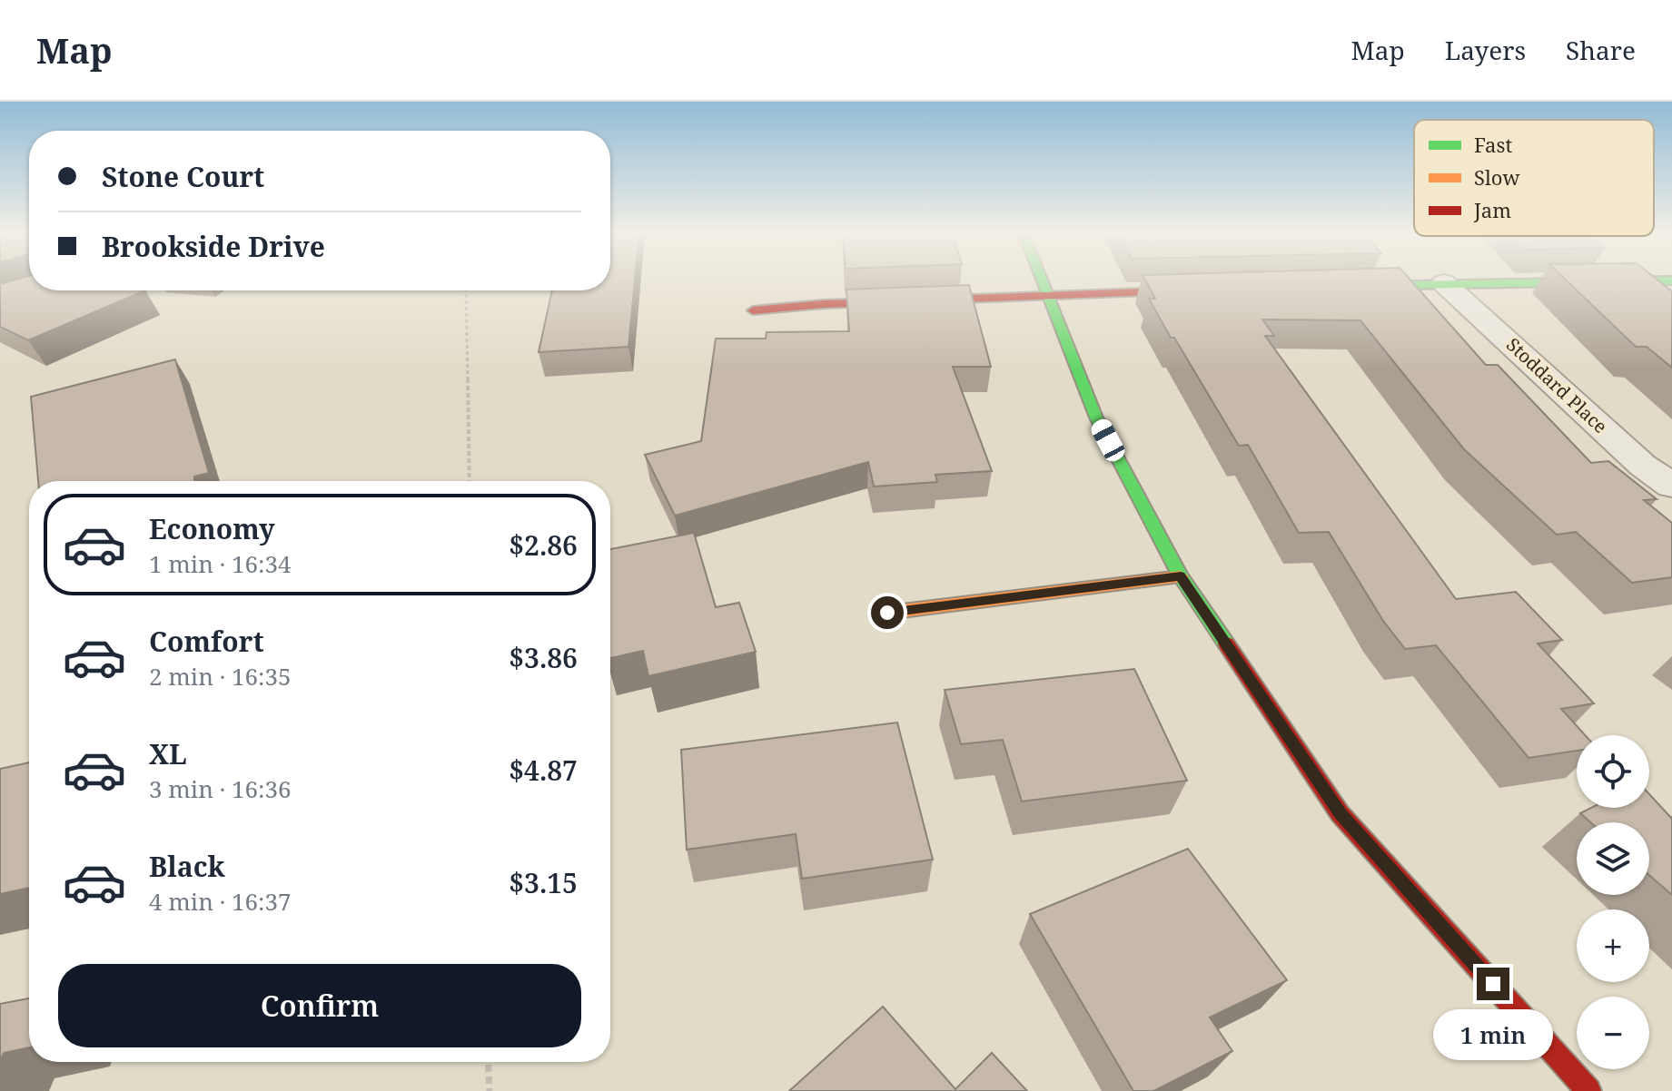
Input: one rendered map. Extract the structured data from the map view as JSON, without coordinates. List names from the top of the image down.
{
  "streets": {
    "street": ["Stoddard Place"]
  },
  "legend": ["Fast", "Slow", "Jam"],
  "page": {
    "header": "Map",
    "nav": ["Map", "Layers", "Share"],
    "banner": ["Stone Court", "Brookside Drive"],
    "list": [
      {
        "name": "Economy",
        "note": "1 min · 16:34",
        "value": "$2.86"
      },
      {
        "name": "Comfort",
        "note": "2 min · 16:35",
        "value": "$3.86"
      },
      {
        "name": "XL",
        "note": "3 min · 16:36",
        "value": "$4.87"
      },
      {
        "name": "Black",
        "note": "4 min · 16:37",
        "value": "$3.15"
      }
    ],
    "map_buttons": ["+", "−"],
    "buttons": "Confirm",
    "bubble": "1 min"
  }
}
